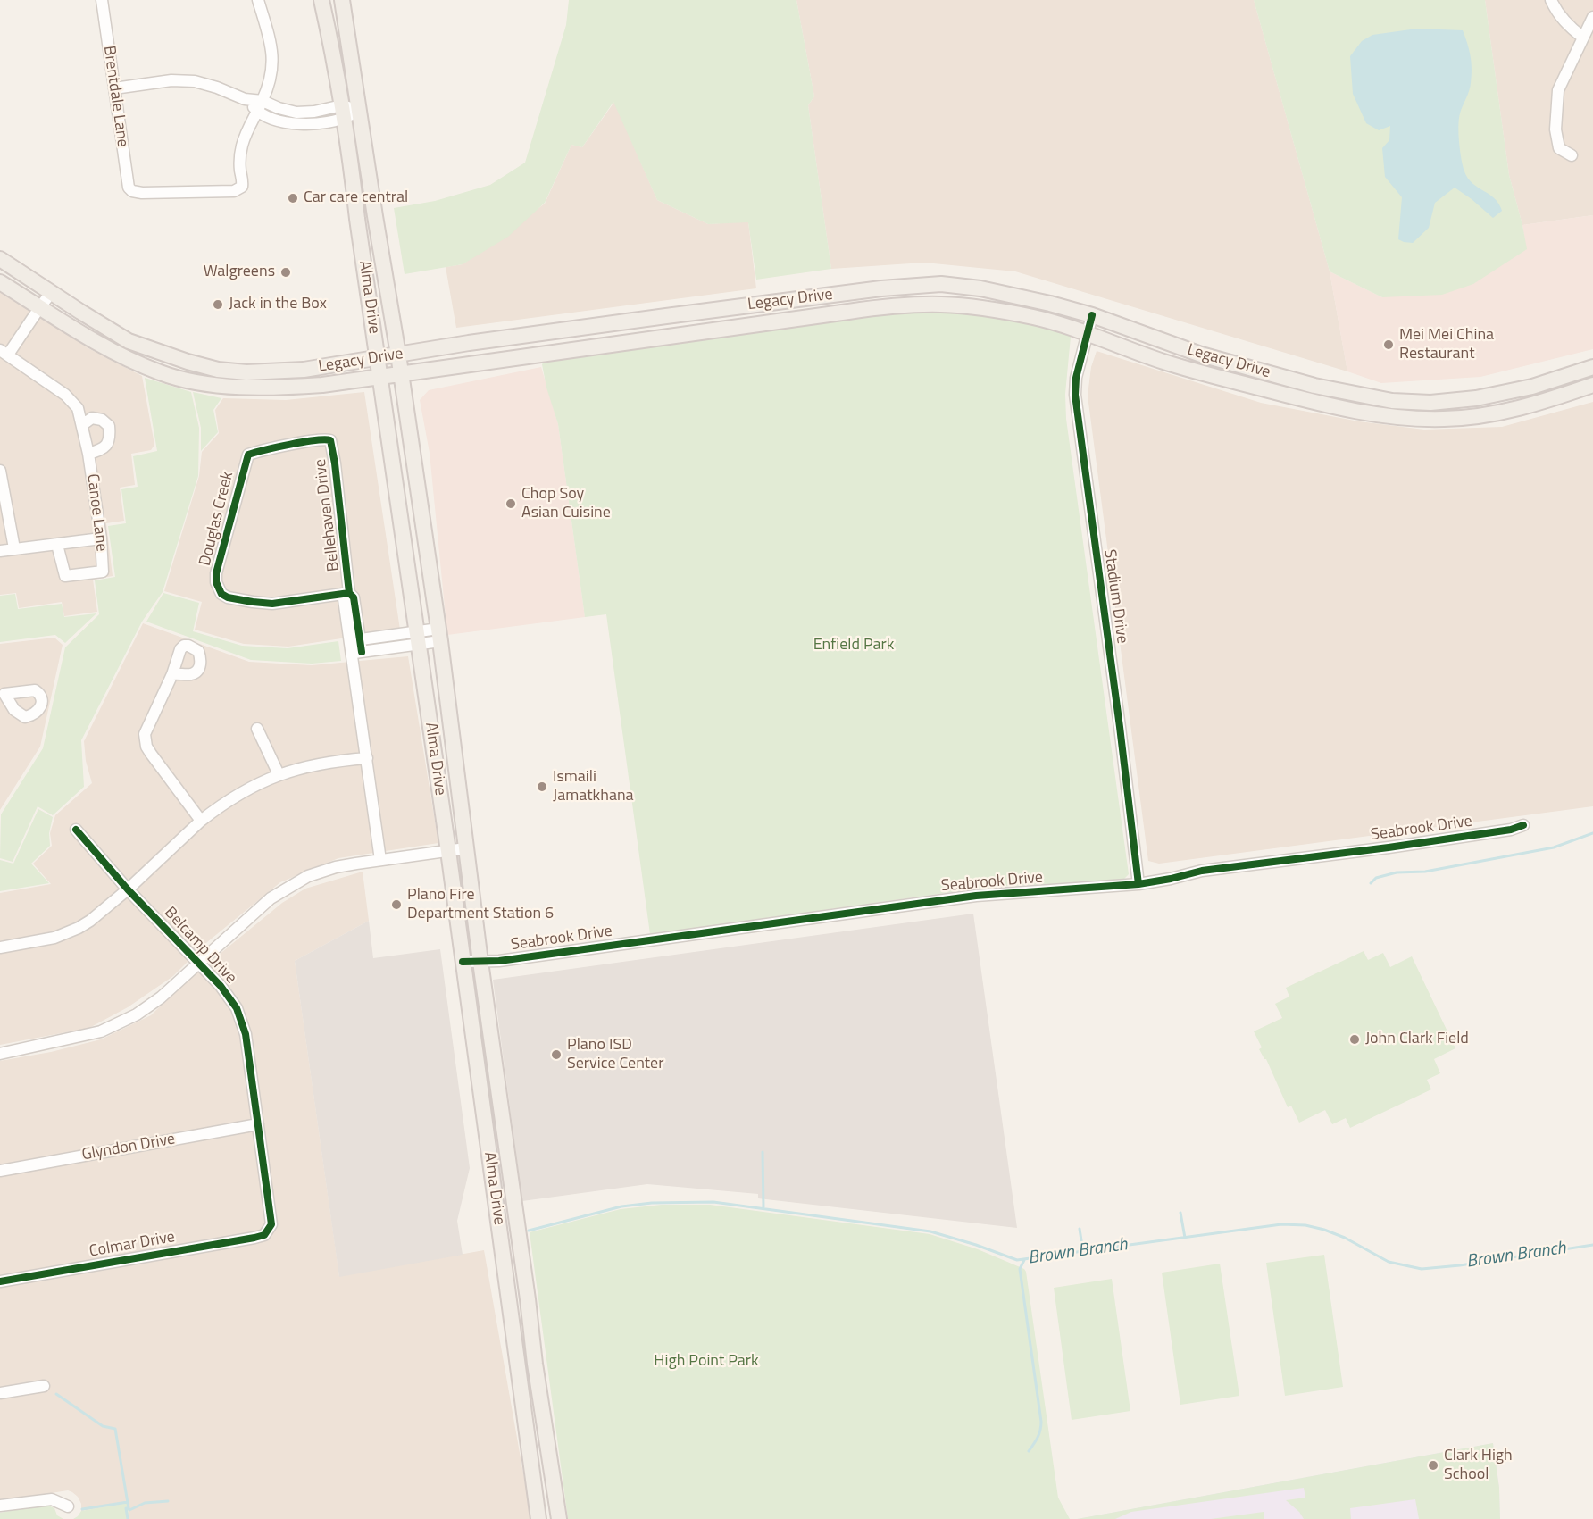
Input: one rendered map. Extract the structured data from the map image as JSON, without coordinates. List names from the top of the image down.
{
  "streets": {
    "main road": ["Alma Drive", "Legacy Drive"],
    "street": [
      "Brentdale Lane",
      "Canoe Lane",
      "Bellehaven Drive",
      "Douglas Creek",
      "Stadium Drive",
      "Seabrook Drive",
      "Belcamp Drive",
      "Glyndon Drive",
      "Colmar Drive"
    ]
  },
  "crossings": [
    ["Alma Drive", "Legacy Drive"],
    ["Alma Drive", "Seabrook Drive"],
    ["Legacy Drive", "Stadium Drive"],
    ["Bellehaven Drive", "Douglas Creek"],
    ["Stadium Drive", "Seabrook Drive"],
    ["Belcamp Drive", "Glyndon Drive"],
    ["Belcamp Drive", "Colmar Drive"]
  ],
  "water": ["Brown Branch"],
  "parks": ["Enfield Park", "High Point Park"],
  "places": [
    "Car care central",
    "Walgreens",
    "Jack in the Box",
    "Mei Mei China Restaurant",
    "Chop Soy Asian Cuisine",
    "Ismaili Jamatkhana",
    "Plano Fire Department Station 6",
    "John Clark Field",
    "Plano ISD Service Center",
    "Clark High School"
  ]
}
